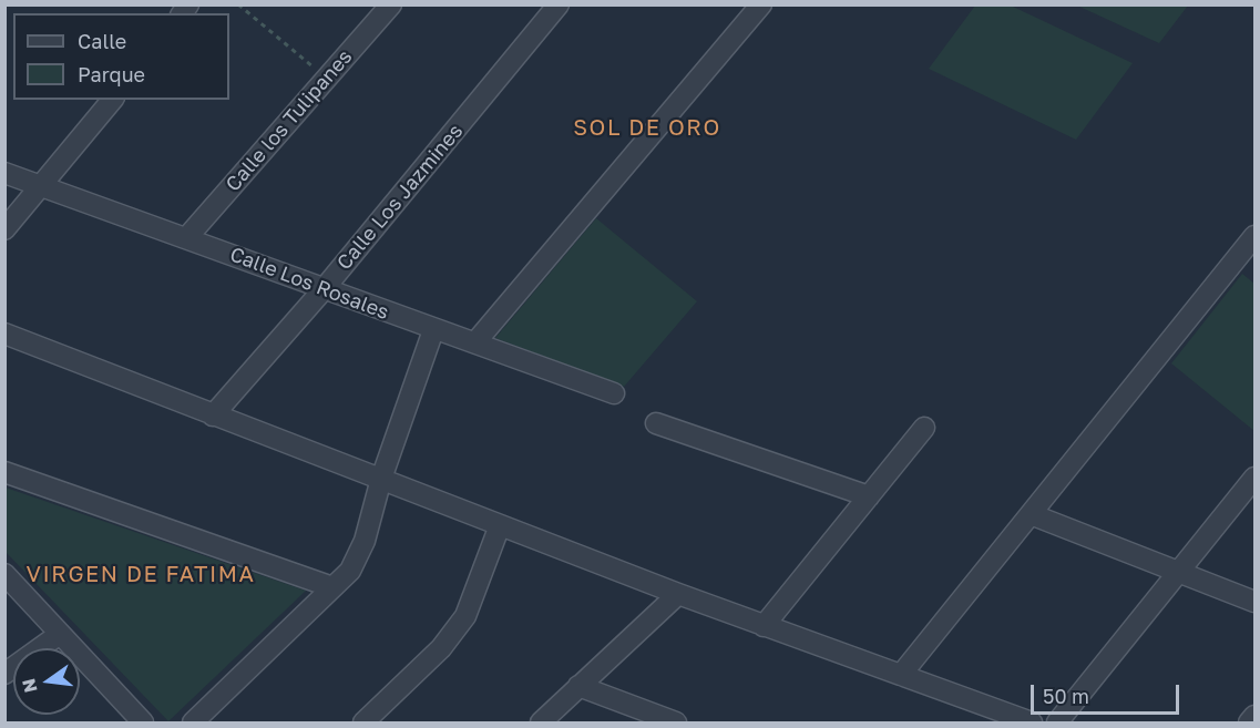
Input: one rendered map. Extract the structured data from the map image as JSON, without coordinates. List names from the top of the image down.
{
  "streets": {
    "street": ["Calle los Tulipanes", "Calle Los Jazmines", "Calle Los Rosales"]
  },
  "crossings": [
    ["Calle los Tulipanes", "Calle Los Rosales"],
    ["Calle Los Jazmines", "Calle Los Rosales"]
  ],
  "districts": ["SOL DE ORO", "VIRGEN DE FATIMA"],
  "legend": ["Calle", "Parque"],
  "scale_bar": "50 m",
  "north": "left"
}
